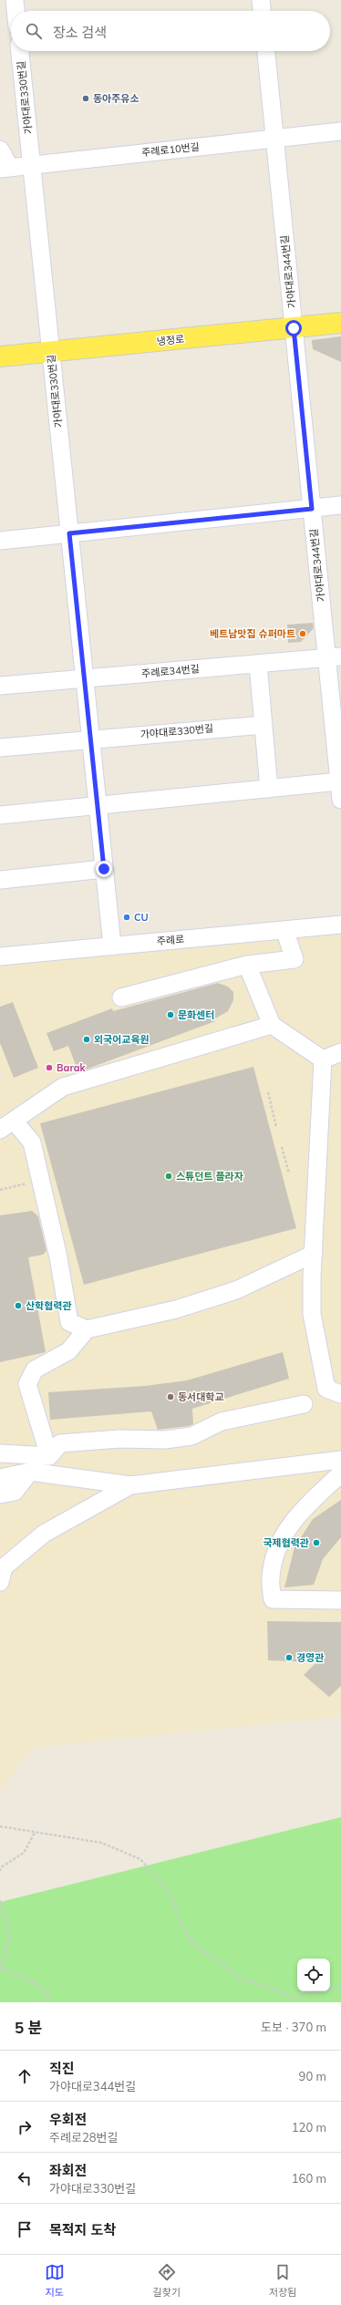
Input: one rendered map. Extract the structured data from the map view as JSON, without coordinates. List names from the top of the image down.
{
  "streets": {
    "main road": ["냉정로"],
    "street": [
      "가야대로330번길",
      "주례로10번길",
      "가야대로344번길",
      "주례로34번길",
      "주례로"
    ]
  },
  "crossings": [
    ["가야대로330번길", "주례로10번길"],
    ["가야대로330번길", "냉정로"],
    ["가야대로330번길", "주례로34번길"],
    ["가야대로330번길", "주례로"],
    ["주례로10번길", "가야대로344번길"],
    ["가야대로344번길", "냉정로"],
    ["가야대로344번길", "주례로34번길"]
  ],
  "places": [
    "동아주유소",
    "베트남맛집 슈퍼마트",
    "CU",
    "문화센터",
    "외국어교육원",
    "Barak",
    "스튜던트 플라자",
    "산학협력관",
    "동서대학교",
    "국제협력관",
    "경영관"
  ],
  "page": {
    "search": "장소 검색",
    "heading": ["5 분", "도보 · 370 m"],
    "list": [
      ["직진", "가야대로344번길", "90 m"],
      ["우회전", "주례로28번길", "120 m"],
      ["좌회전", "가야대로330번길", "160 m"],
      "목적지 도착"
    ],
    "nav": ["지도", "길찾기", "저장됨"]
  }
}
